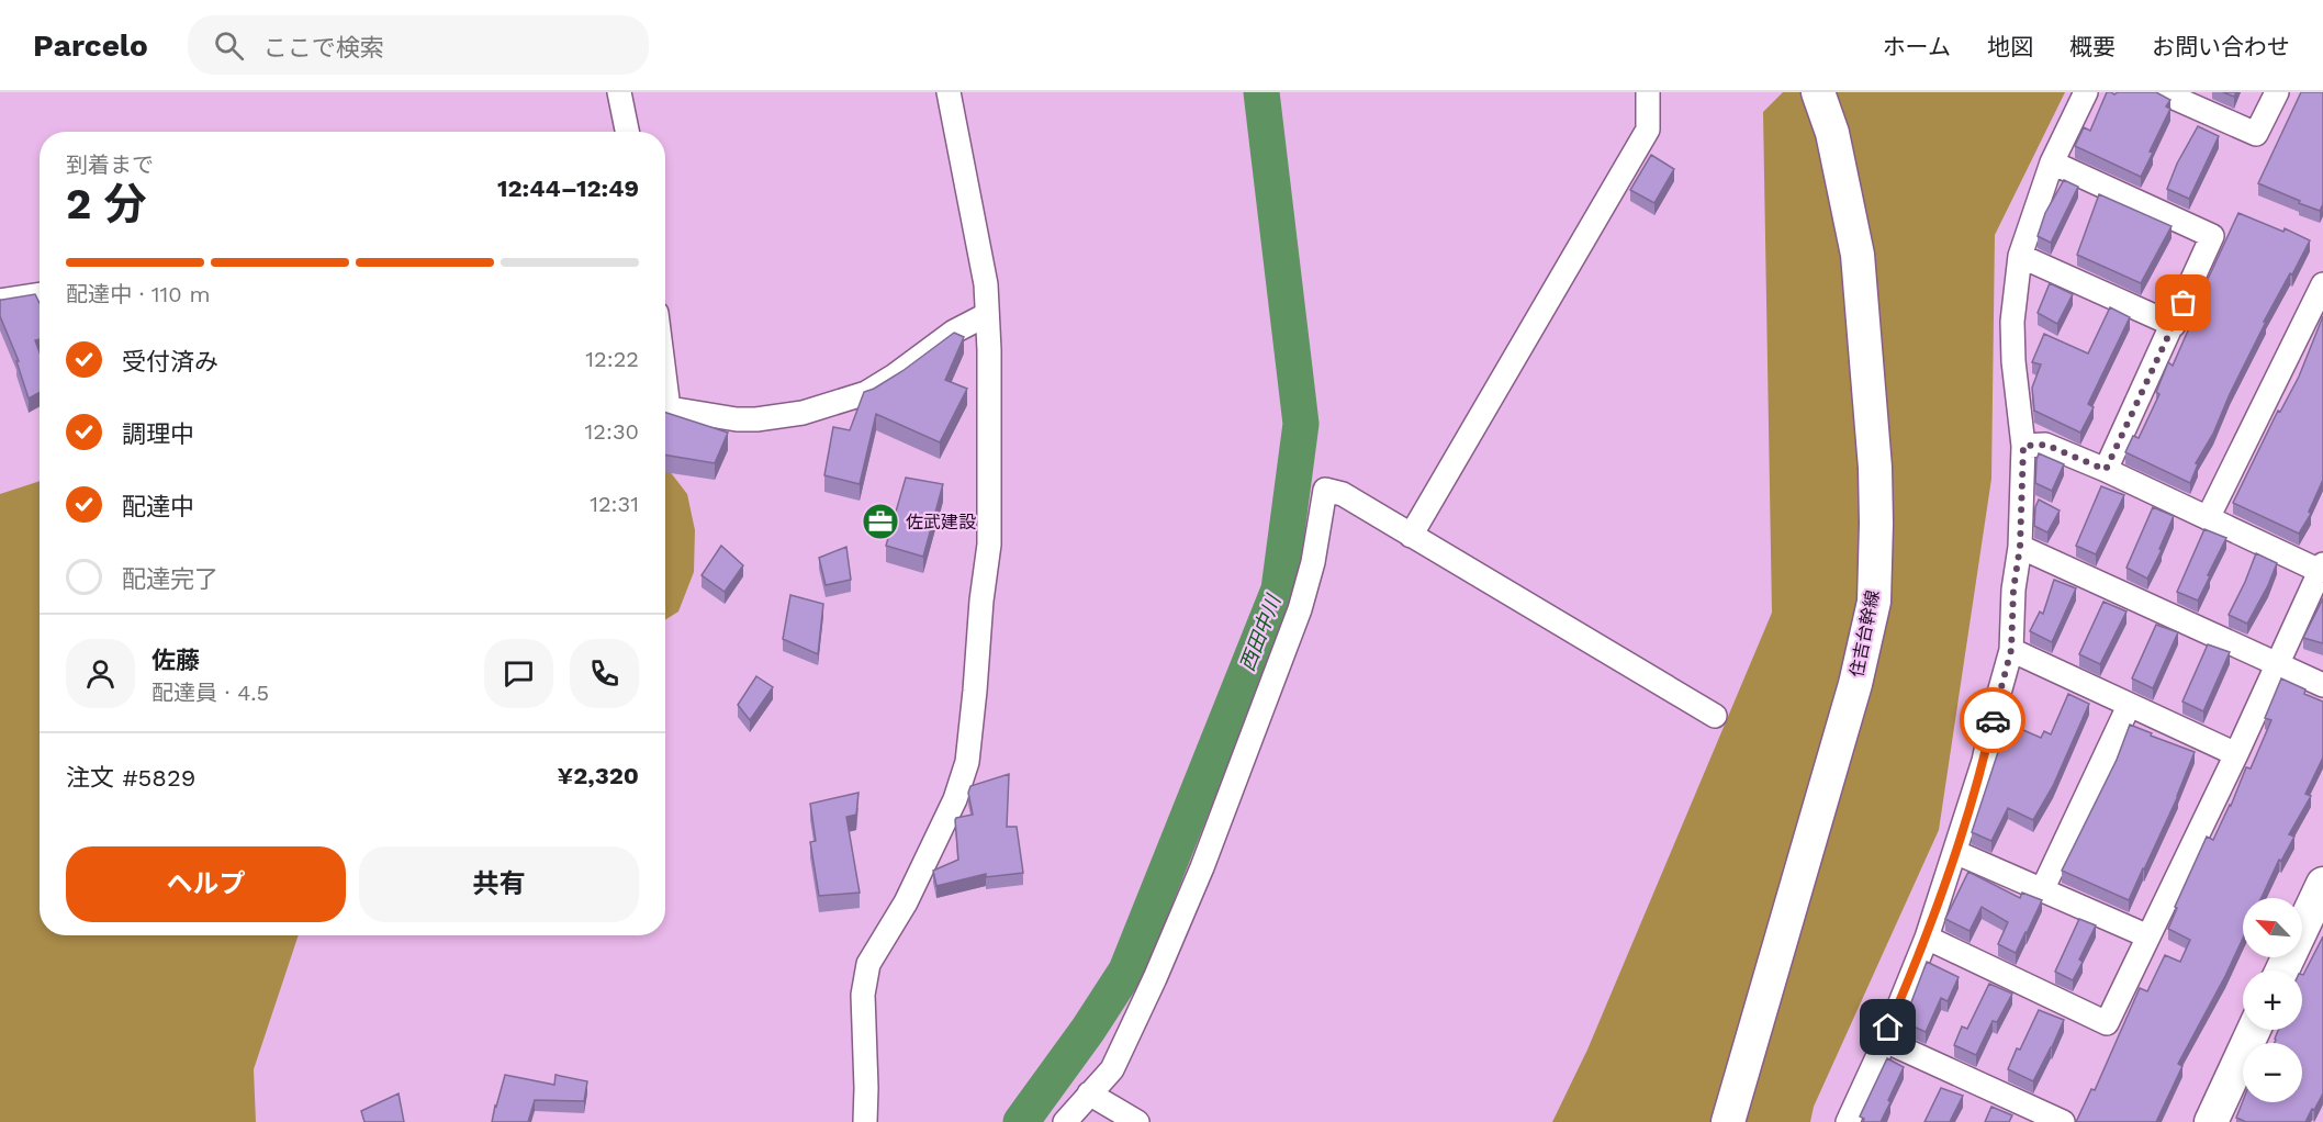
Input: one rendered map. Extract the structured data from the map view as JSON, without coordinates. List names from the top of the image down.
{
  "streets": {
    "street": ["住吉台幹線"]
  },
  "water": ["西田中川"],
  "places": {
    "office": ["佐武建設"]
  },
  "north": "top left",
  "page": {
    "header": "Parcelo",
    "search": "ここで検索",
    "nav": [
      "ホーム",
      "地図",
      "概要",
      "お問い合わせ"
    ],
    "heading": ["2 分", "到着まで", "12:44–12:49"],
    "panel": [
      "佐藤",
      "配達員 · 4.5",
      "注文 #5829",
      "¥2,320"
    ],
    "bar": "配達中 · 110 m",
    "list": [
      ["受付済み", "12:22"],
      ["調理中", "12:30"],
      ["配達中", "12:31"],
      "配達完了"
    ],
    "buttons": ["ヘルプ", "共有"],
    "map_buttons": ["+", "−"]
  }
}
